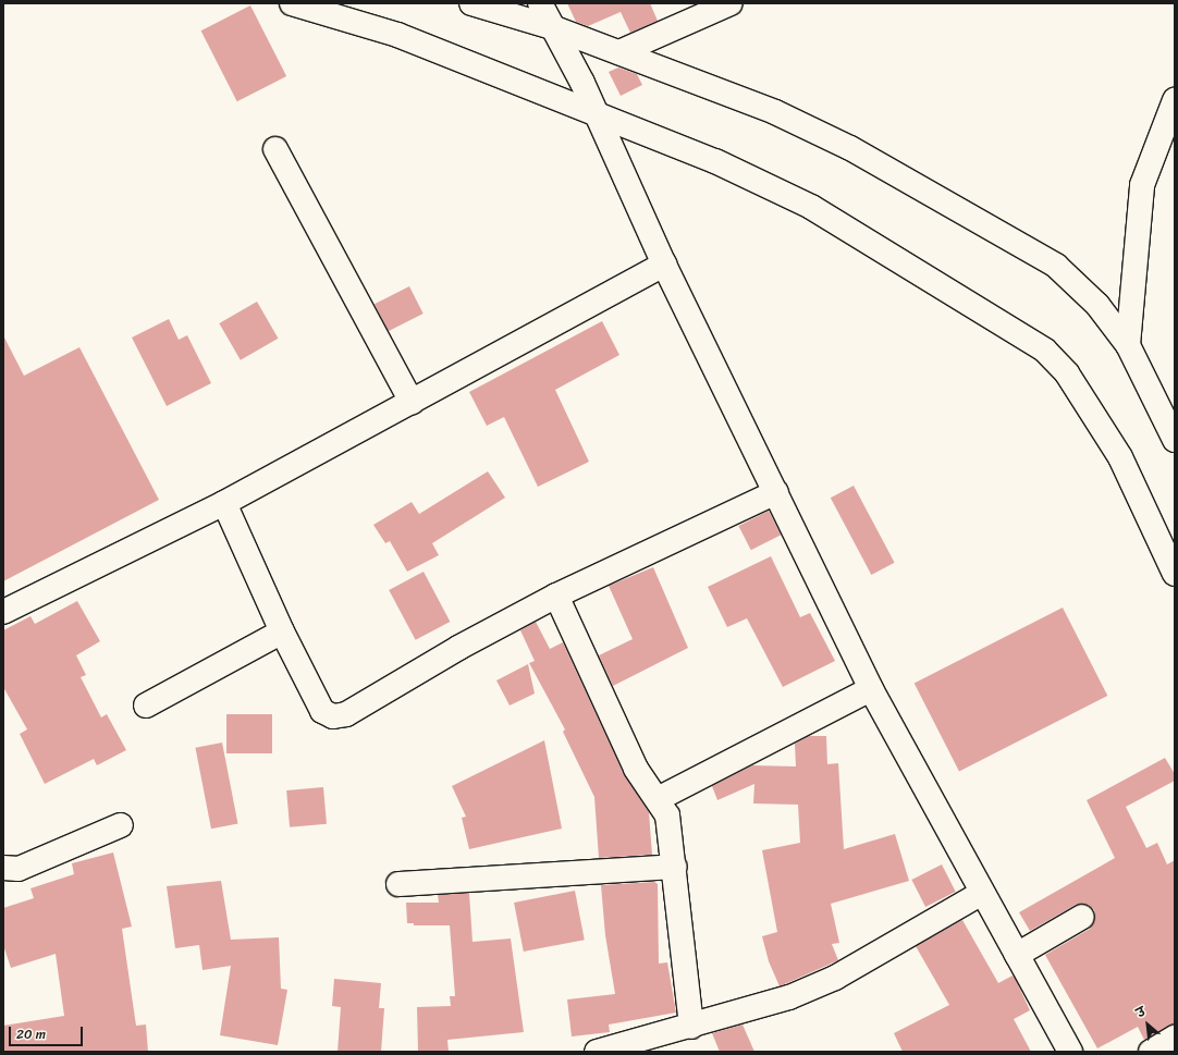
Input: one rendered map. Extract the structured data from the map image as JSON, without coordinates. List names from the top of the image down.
{
  "scale_bar": "20 m",
  "north": "top left"
}
